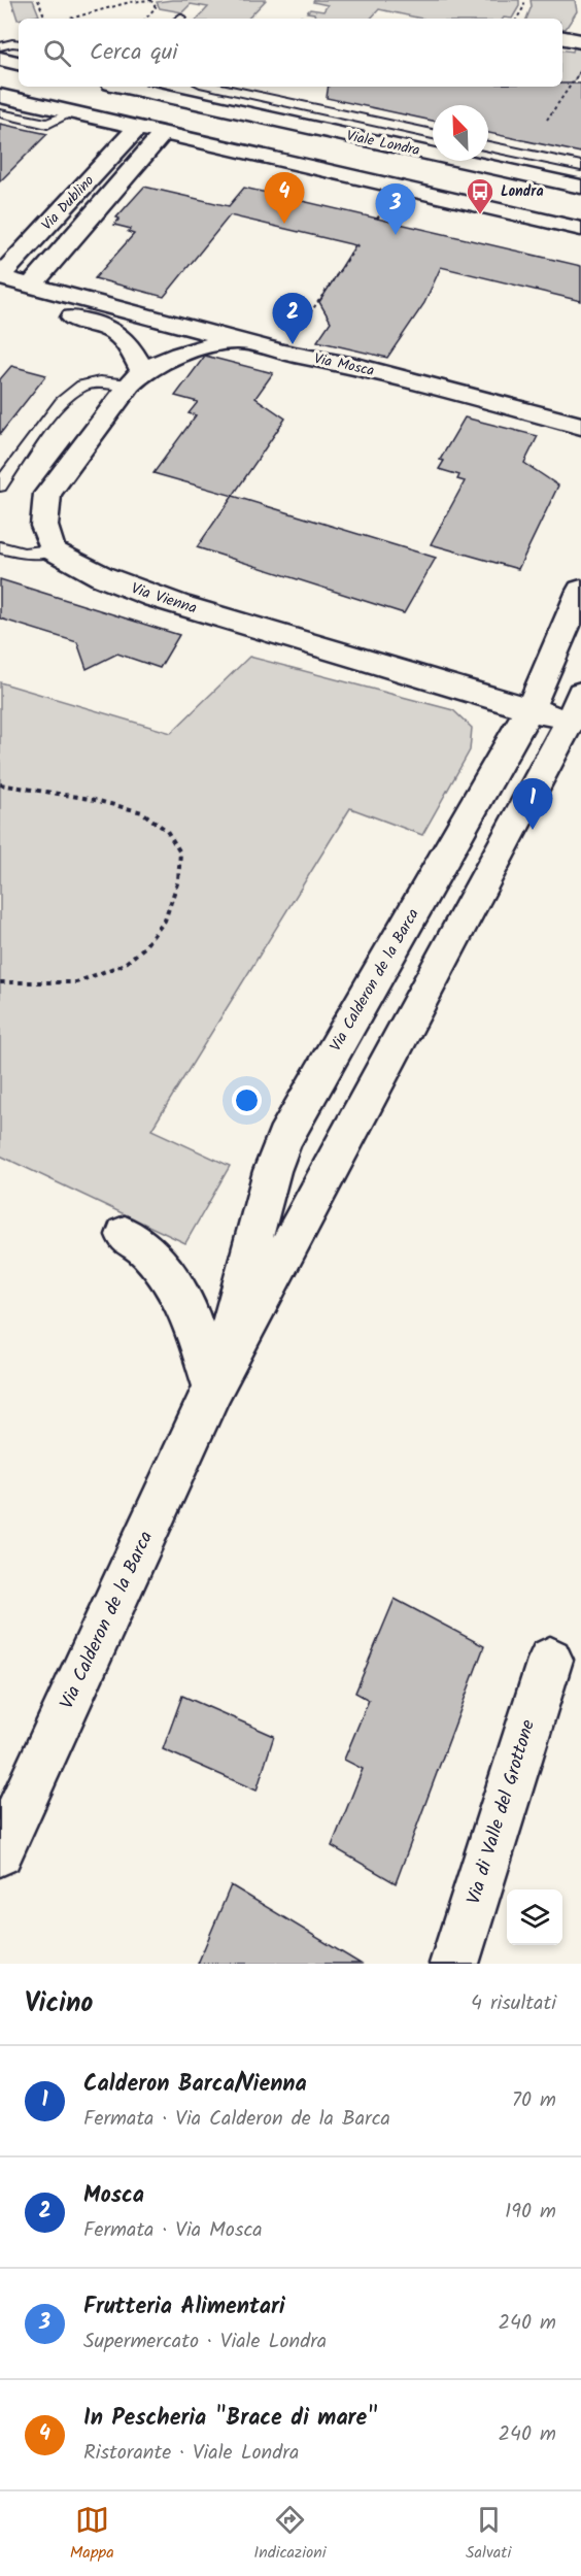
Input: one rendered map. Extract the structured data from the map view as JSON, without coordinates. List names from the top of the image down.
{
  "streets": {
    "street": [
      "Viale Londra",
      "Via Dublino",
      "Via Mosca",
      "Via Vienna",
      "Via Calderon de la Barca",
      "Via di Valle del Grottone"
    ]
  },
  "crossings": [
    ["Via Dublino", "Via Mosca"],
    ["Via Vienna", "Via Calderon de la Barca"]
  ],
  "places": {
    "bus stop": ["Londra"]
  },
  "north": "top left",
  "page": {
    "search": "Cerca qui",
    "pins": [
      "4",
      "3",
      "2",
      "1"
    ],
    "heading": ["Vicino", "4 risultati"],
    "list": [
      {
        "mark": "1",
        "name": "Calderon Barca/Vienna",
        "note": "Fermata · Via Calderon de la Barca",
        "value": "70 m"
      },
      {
        "mark": "2",
        "name": "Mosca",
        "note": "Fermata · Via Mosca",
        "value": "190 m"
      },
      {
        "mark": "3",
        "name": "Frutteria Alimentari",
        "note": "Supermercato · Viale Londra",
        "value": "240 m"
      },
      {
        "mark": "4",
        "name": "In Pescheria \"Brace di mare\"",
        "note": "Ristorante · Viale Londra",
        "value": "240 m"
      }
    ],
    "nav": ["Mappa", "Indicazioni", "Salvati"]
  }
}
